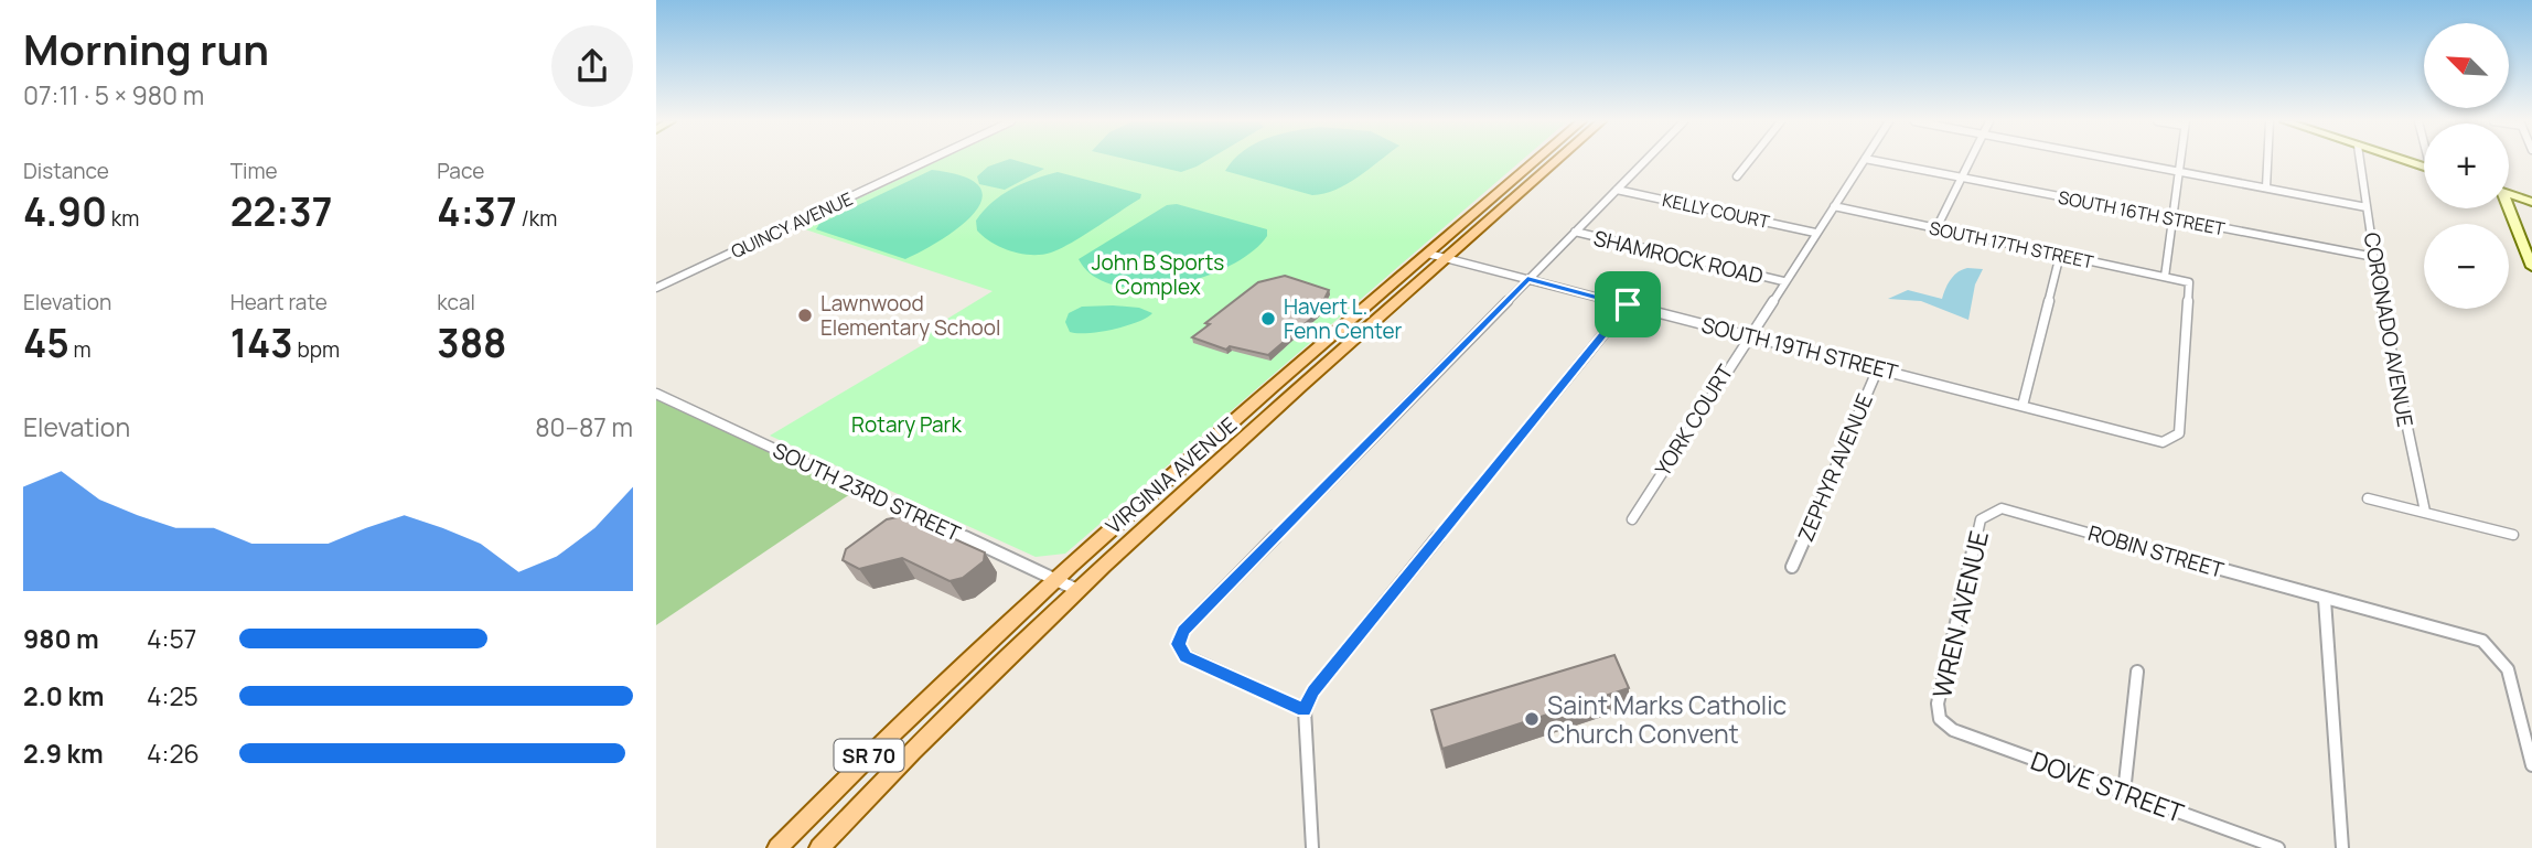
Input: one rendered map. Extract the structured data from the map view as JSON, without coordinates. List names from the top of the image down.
{
  "streets": {
    "main road": ["VIRGINIA AVENUE", "SR 70"],
    "street": [
      "KELLY COURT",
      "SOUTH 16TH STREET",
      "QUINCY AVENUE",
      "SOUTH 17TH STREET",
      "SHAMROCK ROAD",
      "CORONADO AVENUE",
      "SOUTH 19TH STREET",
      "YORK COURT",
      "ZEPHYR AVENUE",
      "SOUTH 23RD STREET",
      "ROBIN STREET",
      "WREN AVENUE",
      "DOVE STREET"
    ]
  },
  "crossings": [
    ["KELLY COURT", "YORK COURT"],
    ["SOUTH 16TH STREET", "CORONADO AVENUE"],
    ["SOUTH 17TH STREET", "SOUTH 19TH STREET"],
    ["SOUTH 17TH STREET", "YORK COURT"],
    ["SHAMROCK ROAD", "YORK COURT"],
    ["SOUTH 19TH STREET", "YORK COURT"],
    ["SOUTH 19TH STREET", "ZEPHYR AVENUE"],
    ["SOUTH 19TH STREET", "VIRGINIA AVENUE"],
    ["VIRGINIA AVENUE", "SOUTH 23RD STREET"],
    ["ROBIN STREET", "WREN AVENUE"],
    ["WREN AVENUE", "DOVE STREET"]
  ],
  "parks": ["John B Sports Complex", "Rotary Park"],
  "places": ["Lawnwood Elementary School", "Havert L. Fenn Center", "Saint Marks Catholic Church Convent"],
  "north": "top left",
  "page": {
    "heading": ["Morning run", "07:11 · 5 × 980 m"],
    "map_buttons": ["+", "−"],
    "stats": [
      ["Distance", "4.90 km"],
      ["Time", "22:37"],
      ["Pace", "4:37 /km"],
      ["Elevation", "45 m"],
      ["Heart rate", "143 bpm"],
      ["kcal", "388"]
    ],
    "chart": ["Elevation", "80–87 m"],
    "list": [
      {
        "name": "980 m",
        "note": "4:57"
      },
      {
        "name": "2.0 km",
        "note": "4:25"
      },
      {
        "name": "2.9 km",
        "note": "4:26"
      }
    ]
  }
}
